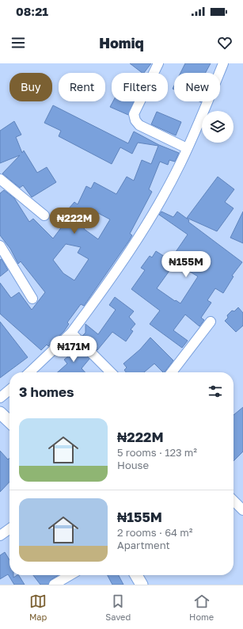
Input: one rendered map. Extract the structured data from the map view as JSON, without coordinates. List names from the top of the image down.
{
  "page": {
    "status": "08:21",
    "header": "Homiq",
    "chip": [
      "Buy",
      "Rent",
      "Filters",
      "New"
    ],
    "price": ["₦222M", "₦155M", "₦171M"],
    "heading": "3 homes",
    "list": [
      {
        "name": "₦222M",
        "note": "5 rooms · 123 m² · House"
      },
      {
        "name": "₦155M",
        "note": "2 rooms · 64 m² · Apartment"
      }
    ],
    "tabs": ["Map", "Saved", "Home"]
  }
}
